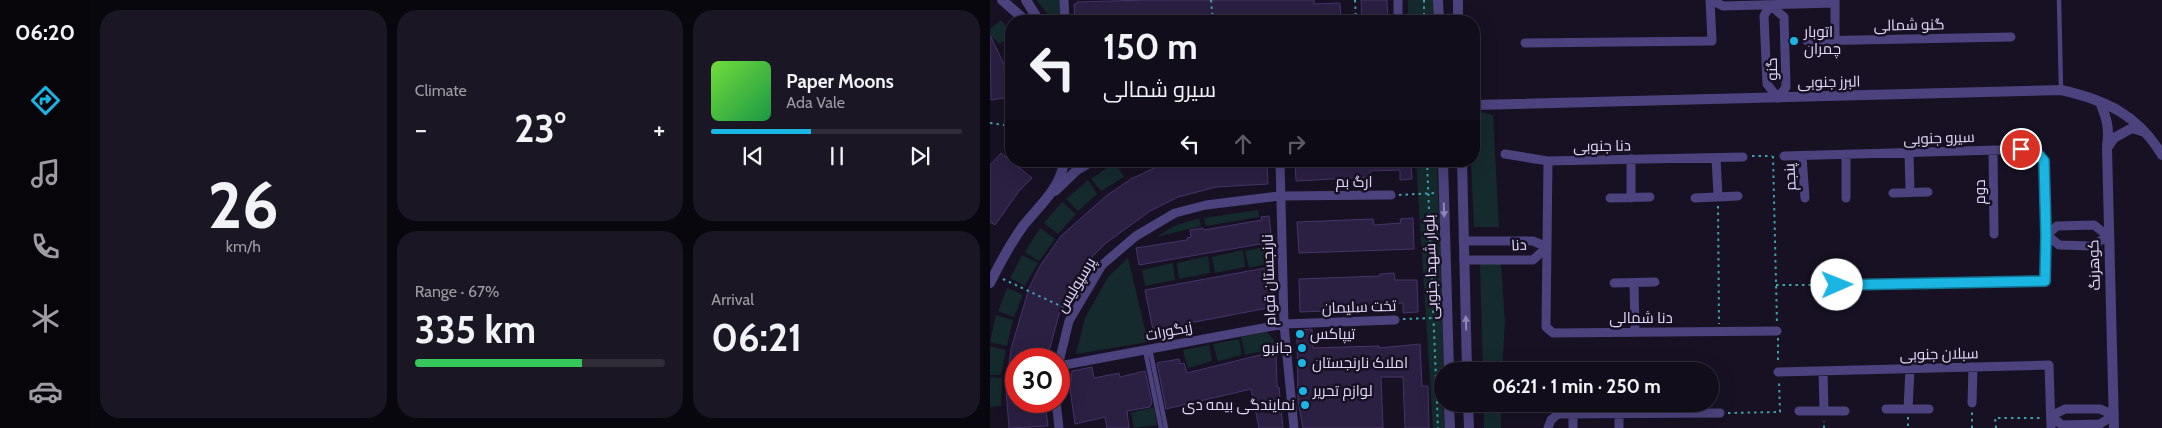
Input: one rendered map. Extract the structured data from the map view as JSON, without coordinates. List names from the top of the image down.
{
  "streets": {
    "street": [
      "گنو شمالی",
      "گنو",
      "البرز جنوبی",
      "سیرو جنوبی",
      "دنا جنوبی",
      "پنجم",
      "ارگ بم",
      "دوم",
      "دنا",
      "کوهرنگ",
      "بلوار شهدا جنوبی",
      "نارنجستان قوام",
      "پرسپولیس",
      "تخت سلیمان",
      "دنا شمالی",
      "زیگورات",
      "سبلان جنوبی"
    ]
  },
  "crossings": [
    ["گنو", "البرز جنوبی"],
    ["البرز جنوبی", "کوهرنگ"],
    ["سیرو جنوبی", "پنجم"],
    ["سیرو جنوبی", "دوم"],
    ["ارگ بم", "نارنجستان قوام"],
    ["ارگ بم", "پرسپولیس"],
    ["دنا", "دنا شمالی"],
    ["نارنجستان قوام", "پرسپولیس"],
    ["نارنجستان قوام", "تخت سلیمان"],
    ["نارنجستان قوام", "زیگورات"],
    ["تخت سلیمان", "زیگورات"]
  ],
  "places": [
    "اتوبار چمران",
    "تیپاکس",
    "جانبو",
    "املاک نارنجستان",
    "لوازم تحریر",
    "نمایندگی بیمه دی"
  ],
  "page": {
    "tabs": "06:20",
    "tile": [
      ["26", "km/h"],
      "Climate",
      ["Range · 67%", "335 km"],
      ["Arrival", "06:21"]
    ],
    "turn": ["150 m", "سیرو شمالی"],
    "song": ["Paper Moons", "Ada Vale"],
    "heat": ["−", "23°", "+"],
    "limit": "30",
    "trip": "06:21 · 1 min · 250 m"
  }
}
